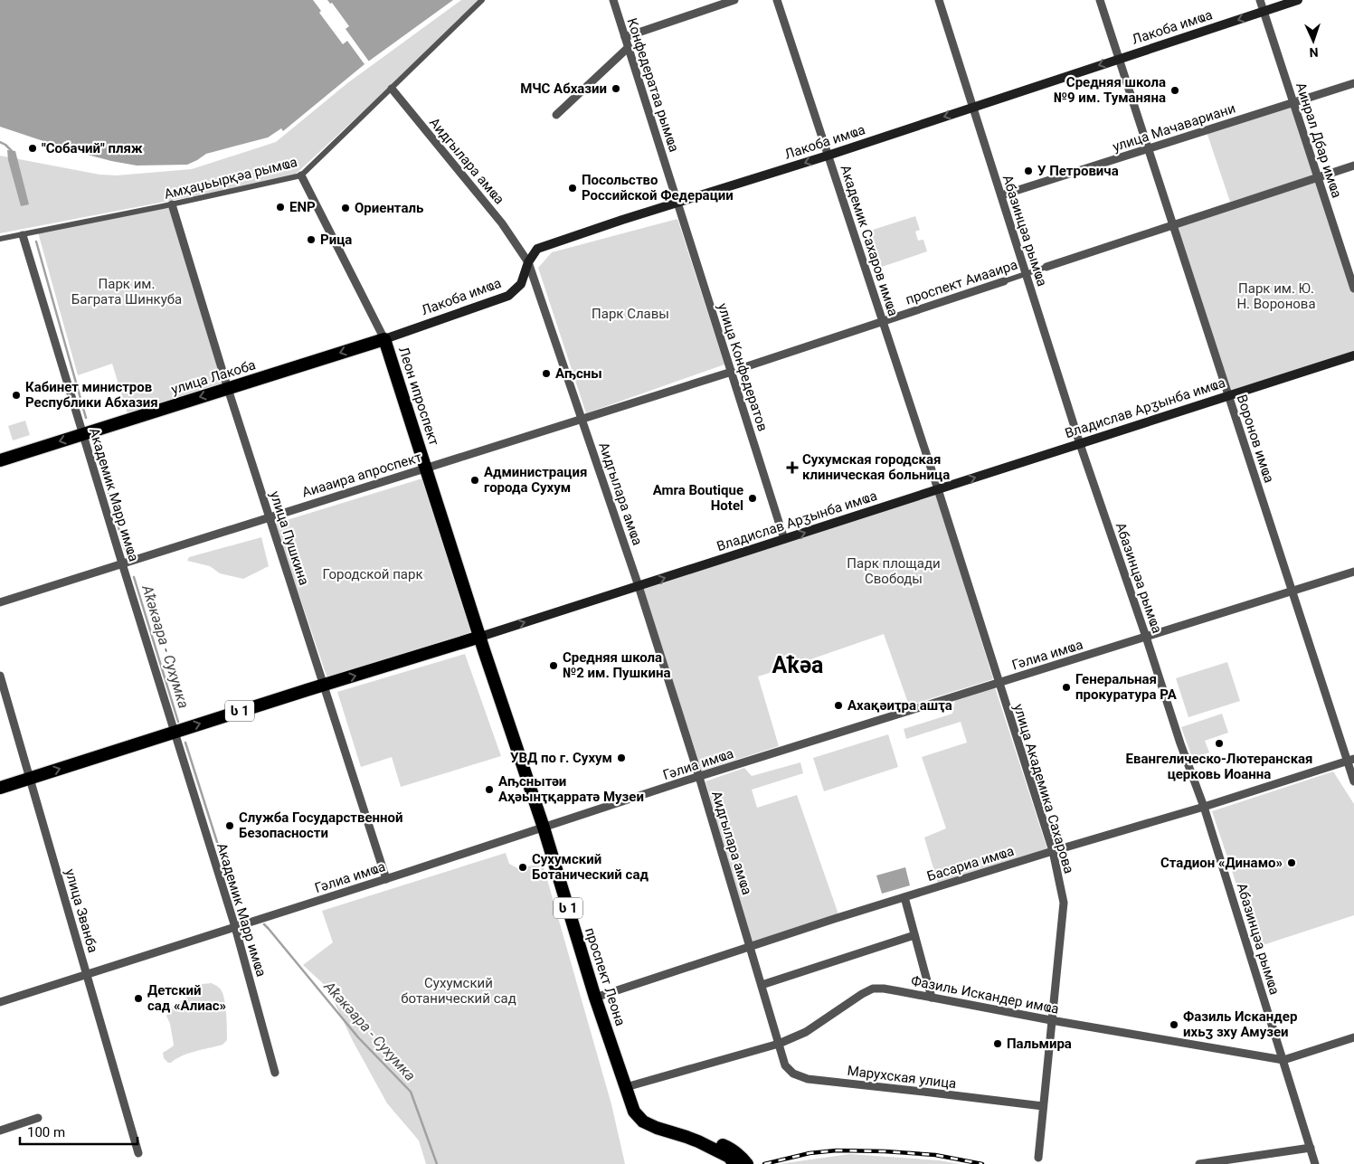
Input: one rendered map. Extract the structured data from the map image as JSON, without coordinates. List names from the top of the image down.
{
  "streets": {
    "highway": [
      "улица Лакоба",
      "Леон ипроспект",
      "ს 1",
      "проспект Леона"
    ],
    "main road": ["Лакоба имҩа", "Владислав Арӡынба имҩа"],
    "street": [
      "Конфедератаа рымҩа",
      "улица Мачавариани",
      "Аинрал Дбар имҩа",
      "Аидгылара амҩа",
      "Амҳаџьырқәа рымҩа",
      "Абазинцәа рымҩа",
      "Академик Сахаров имҩа",
      "проспект Аиааира",
      "улица Конфедератов",
      "Воронов имҩа",
      "Аиааира апроспект",
      "Академик Марр имҩа",
      "улица Пушкина",
      "Гәлиа имҩа",
      "улица Академика Сахарова",
      "Басариа имҩа",
      "улица Званба",
      "Фазиль Искандер имҩа",
      "Марухская улица"
    ]
  },
  "crossings": [
    ["Лакоба имҩа", "Конфедератаа рымҩа"],
    ["Лакоба имҩа", "Аинрал Дбар имҩа"],
    ["Лакоба имҩа", "Аидгылара амҩа"],
    ["Лакоба имҩа", "Абазинцәа рымҩа"],
    ["Лакоба имҩа", "Академик Сахаров имҩа"],
    ["Лакоба имҩа", "улица Конфедератов"],
    ["Лакоба имҩа", "улица Лакоба"],
    ["Лакоба имҩа", "Леон ипроспект"],
    ["Лакоба имҩа", "Воронов имҩа"],
    ["Конфедератаа рымҩа", "улица Конфедератов"],
    ["улица Мачавариани", "Аинрал Дбар имҩа"],
    ["улица Мачавариани", "Абазинцәа рымҩа"],
    ["улица Мачавариани", "Воронов имҩа"],
    ["Аинрал Дбар имҩа", "проспект Аиааира"],
    ["Аидгылара амҩа", "Амҳаџьырқәа рымҩа"],
    ["Аидгылара амҩа", "Владислав Арӡынба имҩа"],
    ["Аидгылара амҩа", "Аиааира апроспект"],
    ["Аидгылара амҩа", "Гәлиа имҩа"],
    ["Аидгылара амҩа", "Басариа имҩа"],
    ["Аидгылара амҩа", "Марухская улица"],
    ["Амҳаџьырқәа рымҩа", "Леон ипроспект"],
    ["Амҳаџьырқәа рымҩа", "Академик Марр имҩа"],
    ["Амҳаџьырқәа рымҩа", "улица Пушкина"],
    ["Абазинцәа рымҩа", "проспект Аиааира"],
    ["Абазинцәа рымҩа", "Владислав Арӡынба имҩа"],
    ["Абазинцәа рымҩа", "Гәлиа имҩа"],
    ["Абазинцәа рымҩа", "Басариа имҩа"],
    ["Абазинцәа рымҩа", "Фазиль Искандер имҩа"],
    ["Академик Сахаров имҩа", "проспект Аиааира"],
    ["Академик Сахаров имҩа", "Владислав Арӡынба имҩа"],
    ["Академик Сахаров имҩа", "улица Академика Сахарова"],
    ["проспект Аиааира", "улица Конфедератов"],
    ["проспект Аиааира", "Воронов имҩа"],
    ["проспект Аиааира", "Аиааира апроспект"],
    ["улица Конфедератов", "Владислав Арӡынба имҩа"],
    ["улица Конфедератов", "Аиааира апроспект"],
    ["улица Лакоба", "Леон ипроспект"],
    ["улица Лакоба", "Академик Марр имҩа"],
    ["улица Лакоба", "улица Пушкина"],
    ["Леон ипроспект", "Владислав Арӡынба имҩа"],
    ["Леон ипроспект", "Аиааира апроспект"],
    ["Леон ипроспект", "ს 1"],
    ["Леон ипроспект", "проспект Леона"],
    ["Владислав Арӡынба имҩа", "Воронов имҩа"],
    ["Владислав Арӡынба имҩа", "ს 1"],
    ["Владислав Арӡынба имҩа", "улица Академика Сахарова"],
    ["Владислав Арӡынба имҩа", "проспект Леона"],
    ["Воронов имҩа", "Гәлиа имҩа"],
    ["Воронов имҩа", "Басариа имҩа"],
    ["Аиааира апроспект", "Академик Марр имҩа"],
    ["Аиааира апроспект", "улица Пушкина"],
    ["Академик Марр имҩа", "Гәлиа имҩа"],
    ["Академик Марр имҩа", "ს 1"],
    ["улица Пушкина", "Гәлиа имҩа"],
    ["улица Пушкина", "ს 1"],
    ["Гәлиа имҩа", "улица Академика Сахарова"],
    ["Гәлиа имҩа", "улица Званба"],
    ["Гәлиа имҩа", "проспект Леона"],
    ["ს 1", "улица Званба"],
    ["ს 1", "проспект Леона"],
    ["улица Академика Сахарова", "Басариа имҩа"],
    ["улица Академика Сахарова", "Фазиль Искандер имҩа"],
    ["улица Академика Сахарова", "Марухская улица"],
    ["Басариа имҩа", "проспект Леона"],
    ["проспект Леона", "Фазиль Искандер имҩа"],
    ["Фазиль Искандер имҩа", "Марухская улица"]
  ],
  "one_way": ["Лакоба имҩа", "улица Лакоба", "Владислав Арӡынба имҩа"],
  "districts": ["Аҟəа"],
  "water": ["Аҟәкәара - Сухумка"],
  "parks": [
    "Парк им. Баграта Шинкуба",
    "Парк им. Ю. Н. Воронова",
    "Парк Славы",
    "Парк площади Свободы",
    "Городской парк",
    "Сухумский ботанический сад"
  ],
  "places": {
    "other": [
      "МЧС Абхазии",
      "Средняя школа №9 им. Туманяна",
      "\"Собачий\" пляж",
      "У Петровича",
      "Посольство Российской Федерации",
      "ENP",
      "Ориенталь",
      "Рица",
      "Аҧсны",
      "Кабинет министров Республики Абхазия",
      "Администрация города Сухум",
      "Amra Boutique Hotel",
      "Средняя школа №2 им. Пушкина",
      "Генеральная прокуратура РА",
      "Ахақәиҭра ашҭа",
      "Евангелическо-Лютеранская церковь Иоанна",
      "УВД по г. Сухум",
      "Аҧснытәи Аҳәынҭқарратә Музеи",
      "Служба Государственной Безопасности",
      "Cтадион «Динамо»",
      "Сухумский Ботанический сад",
      "Детский сад «Алиас»",
      "Фазиль Искандер ихьӡ зху Амузеи",
      "Пальмира"
    ],
    "health": ["Сухумская городская клиническая больница"]
  },
  "scale_bar": "100 m",
  "north": "bottom"
}
